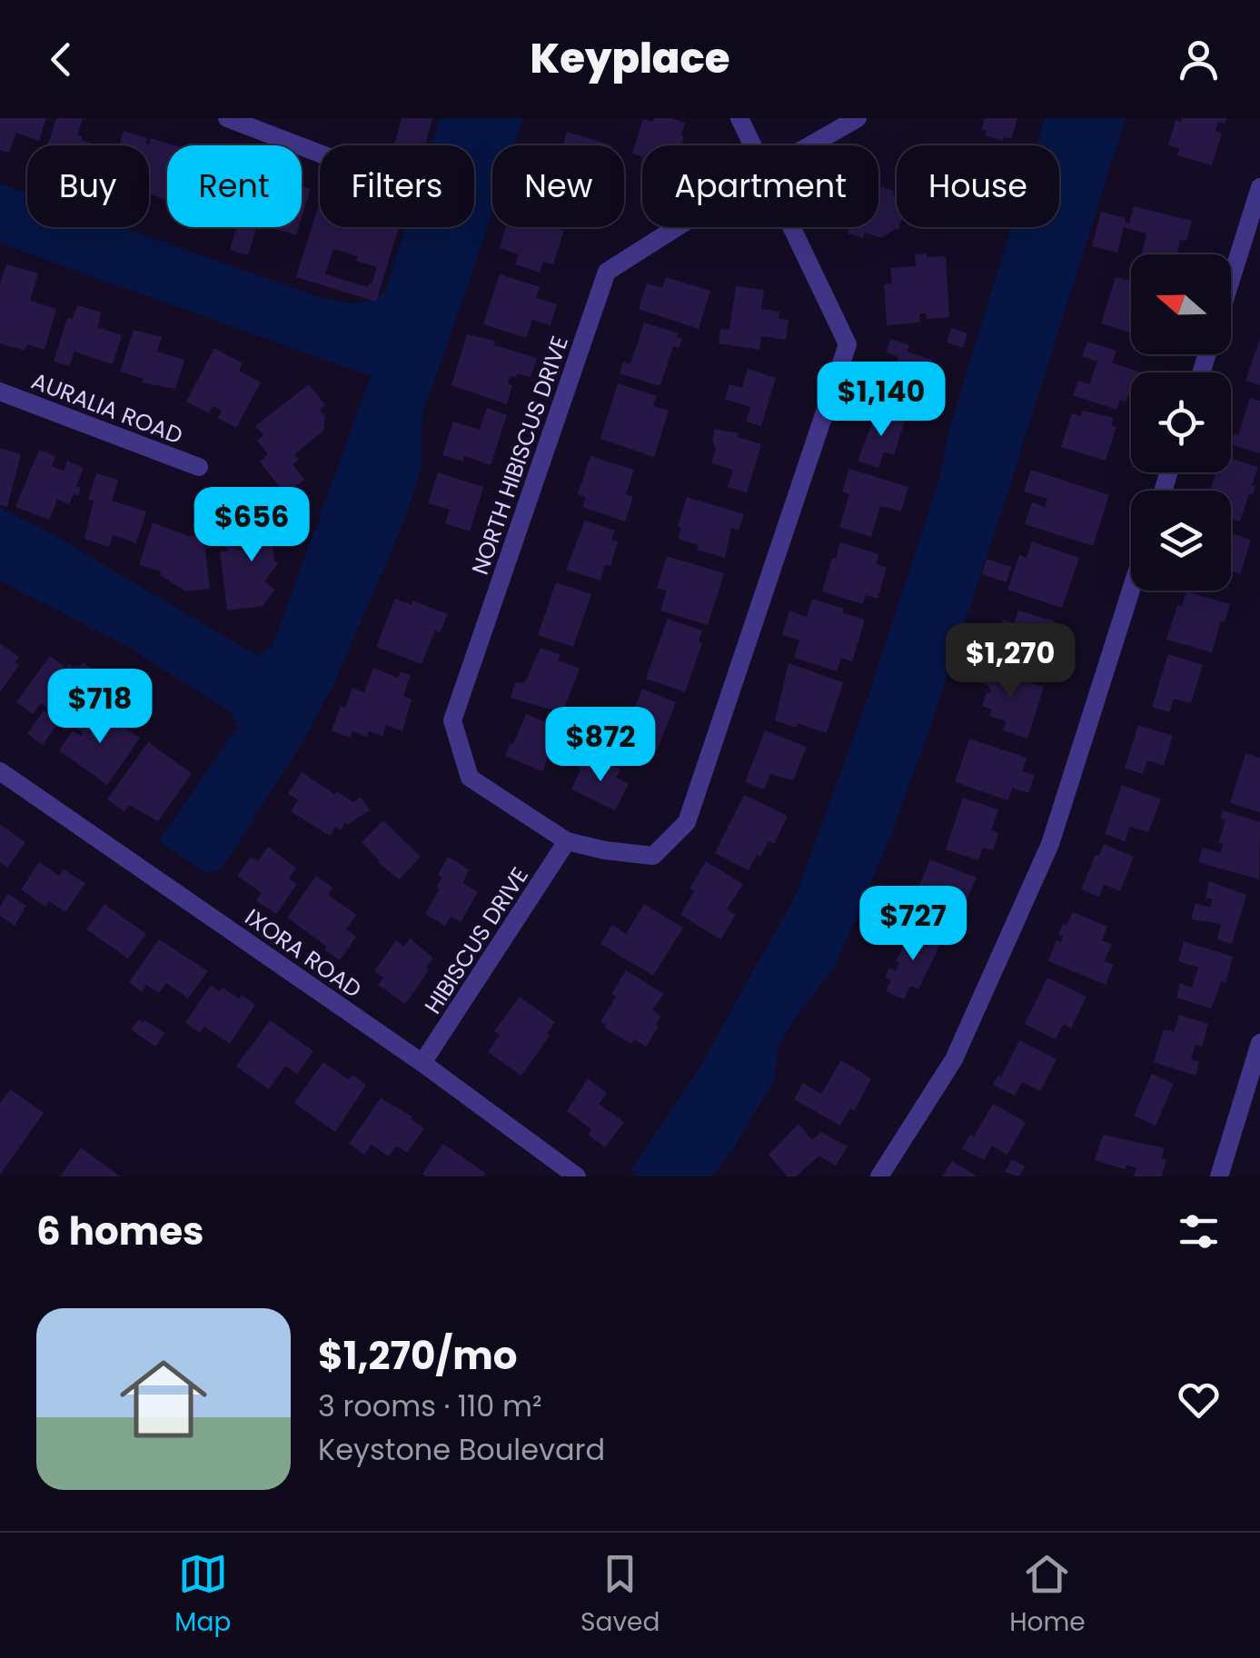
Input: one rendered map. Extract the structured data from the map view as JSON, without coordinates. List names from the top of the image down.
{
  "streets": {
    "street": [
      "AURALIA ROAD",
      "NORTH HIBISCUS DRIVE",
      "HIBISCUS DRIVE",
      "IXORA ROAD"
    ]
  },
  "crossings": [
    ["NORTH HIBISCUS DRIVE", "HIBISCUS DRIVE"],
    ["HIBISCUS DRIVE", "IXORA ROAD"]
  ],
  "north": "left",
  "page": {
    "header": "Keyplace",
    "chip": [
      "Buy",
      "Rent",
      "Filters",
      "New",
      "Apartment",
      "House"
    ],
    "price": [
      "$1,140",
      "$656",
      "$1,270",
      "$718",
      "$872",
      "$727"
    ],
    "heading": "6 homes",
    "list": [
      {
        "name": "$1,270/mo",
        "note": "3 rooms · 110 m² · Keystone Boulevard"
      }
    ],
    "tabs": ["Map", "Saved", "Home"]
  }
}
